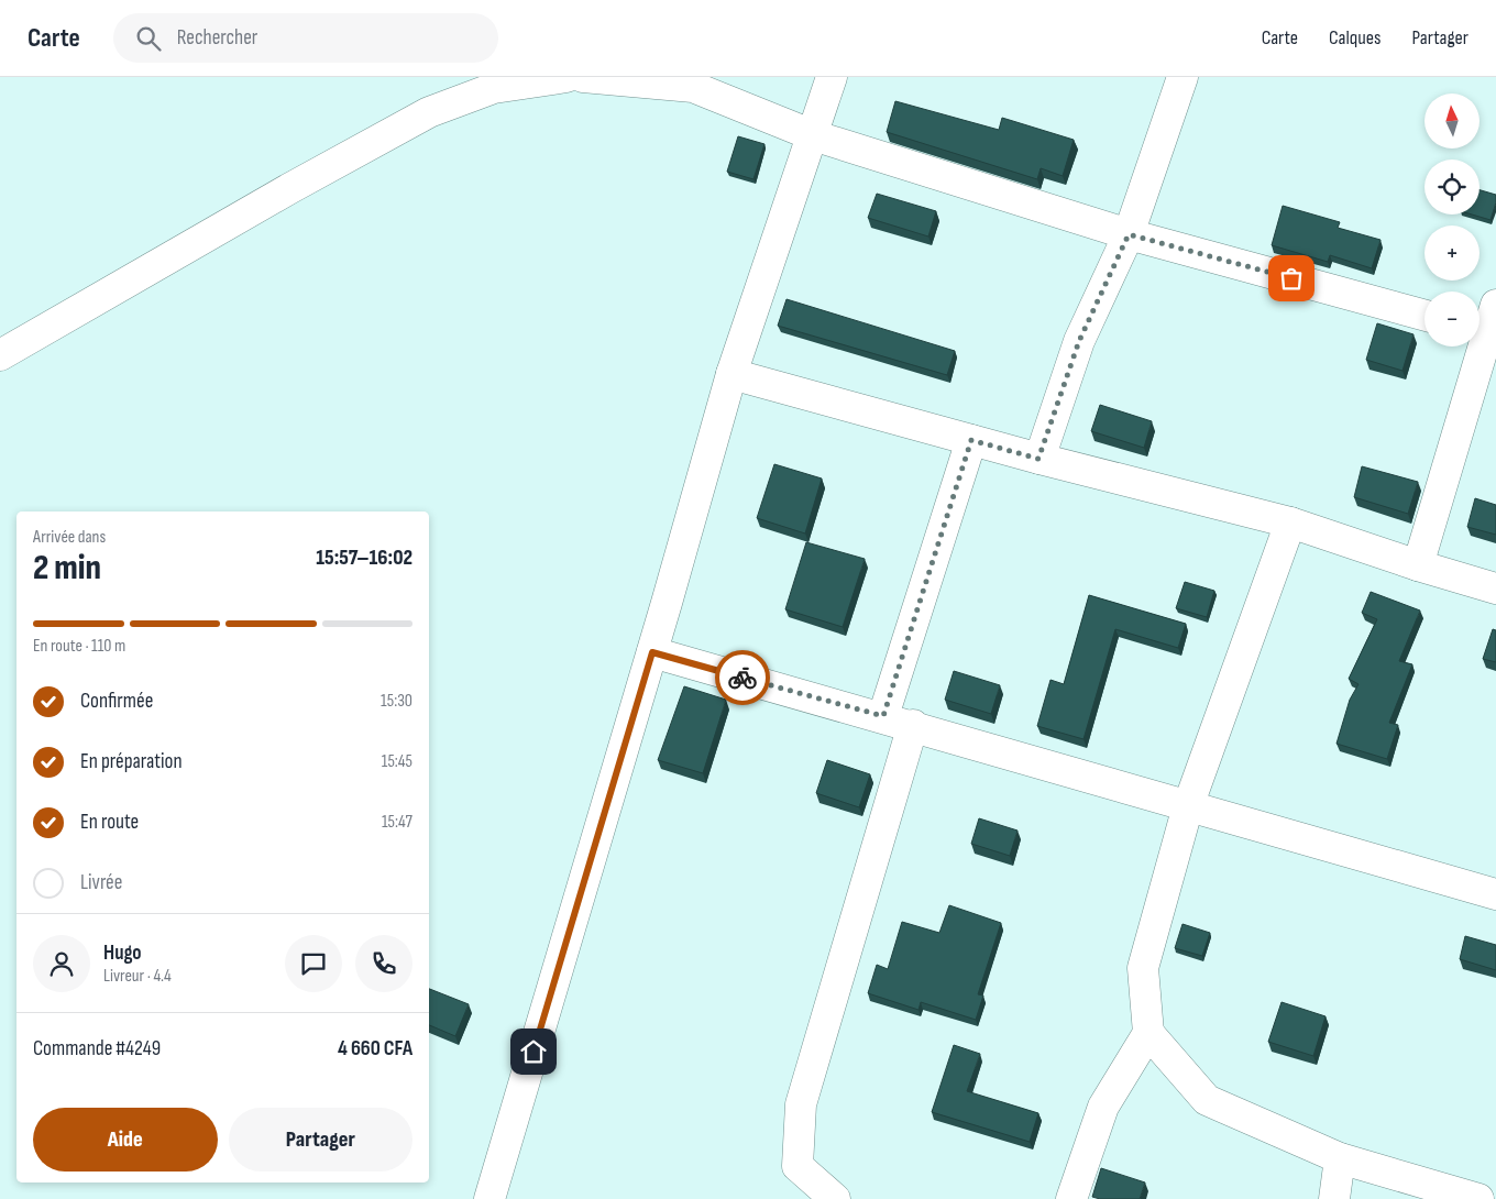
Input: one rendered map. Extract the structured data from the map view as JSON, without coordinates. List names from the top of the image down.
{
  "north": "top",
  "page": {
    "header": "Carte",
    "search": "Rechercher",
    "nav": ["Carte", "Calques", "Partager"],
    "map_buttons": ["+", "−"],
    "heading": ["2 min", "Arrivée dans", "15:57–16:02"],
    "panel": [
      "Hugo",
      "Livreur · 4.4",
      "Commande #4249",
      "4 660 CFA"
    ],
    "bar": "En route · 110 m",
    "list": [
      ["Confirmée", "15:30"],
      ["En préparation", "15:45"],
      ["En route", "15:47"],
      "Livrée"
    ],
    "buttons": ["Aide", "Partager"]
  }
}
